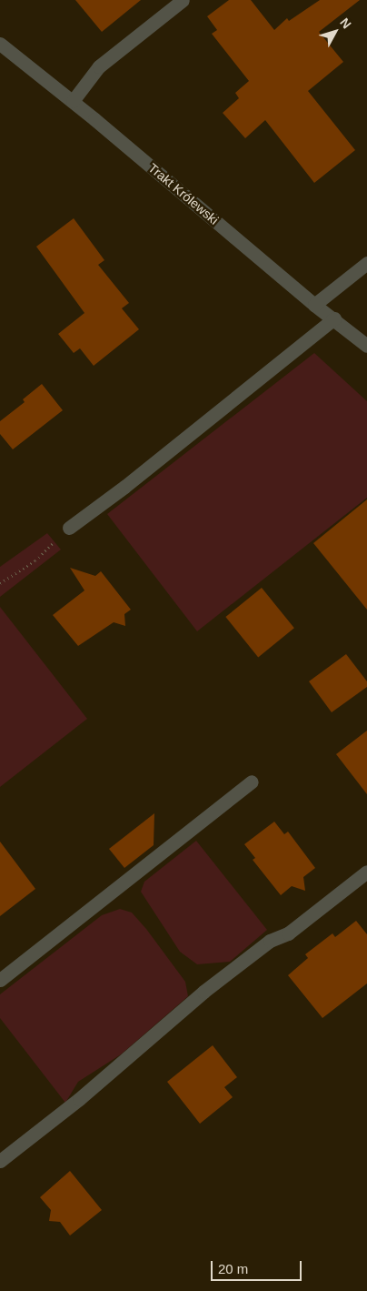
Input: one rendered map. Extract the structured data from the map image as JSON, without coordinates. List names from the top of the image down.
{
  "streets": {
    "street": ["Trakt Królewski"]
  },
  "scale_bar": "20 m",
  "north": "top right"
}
